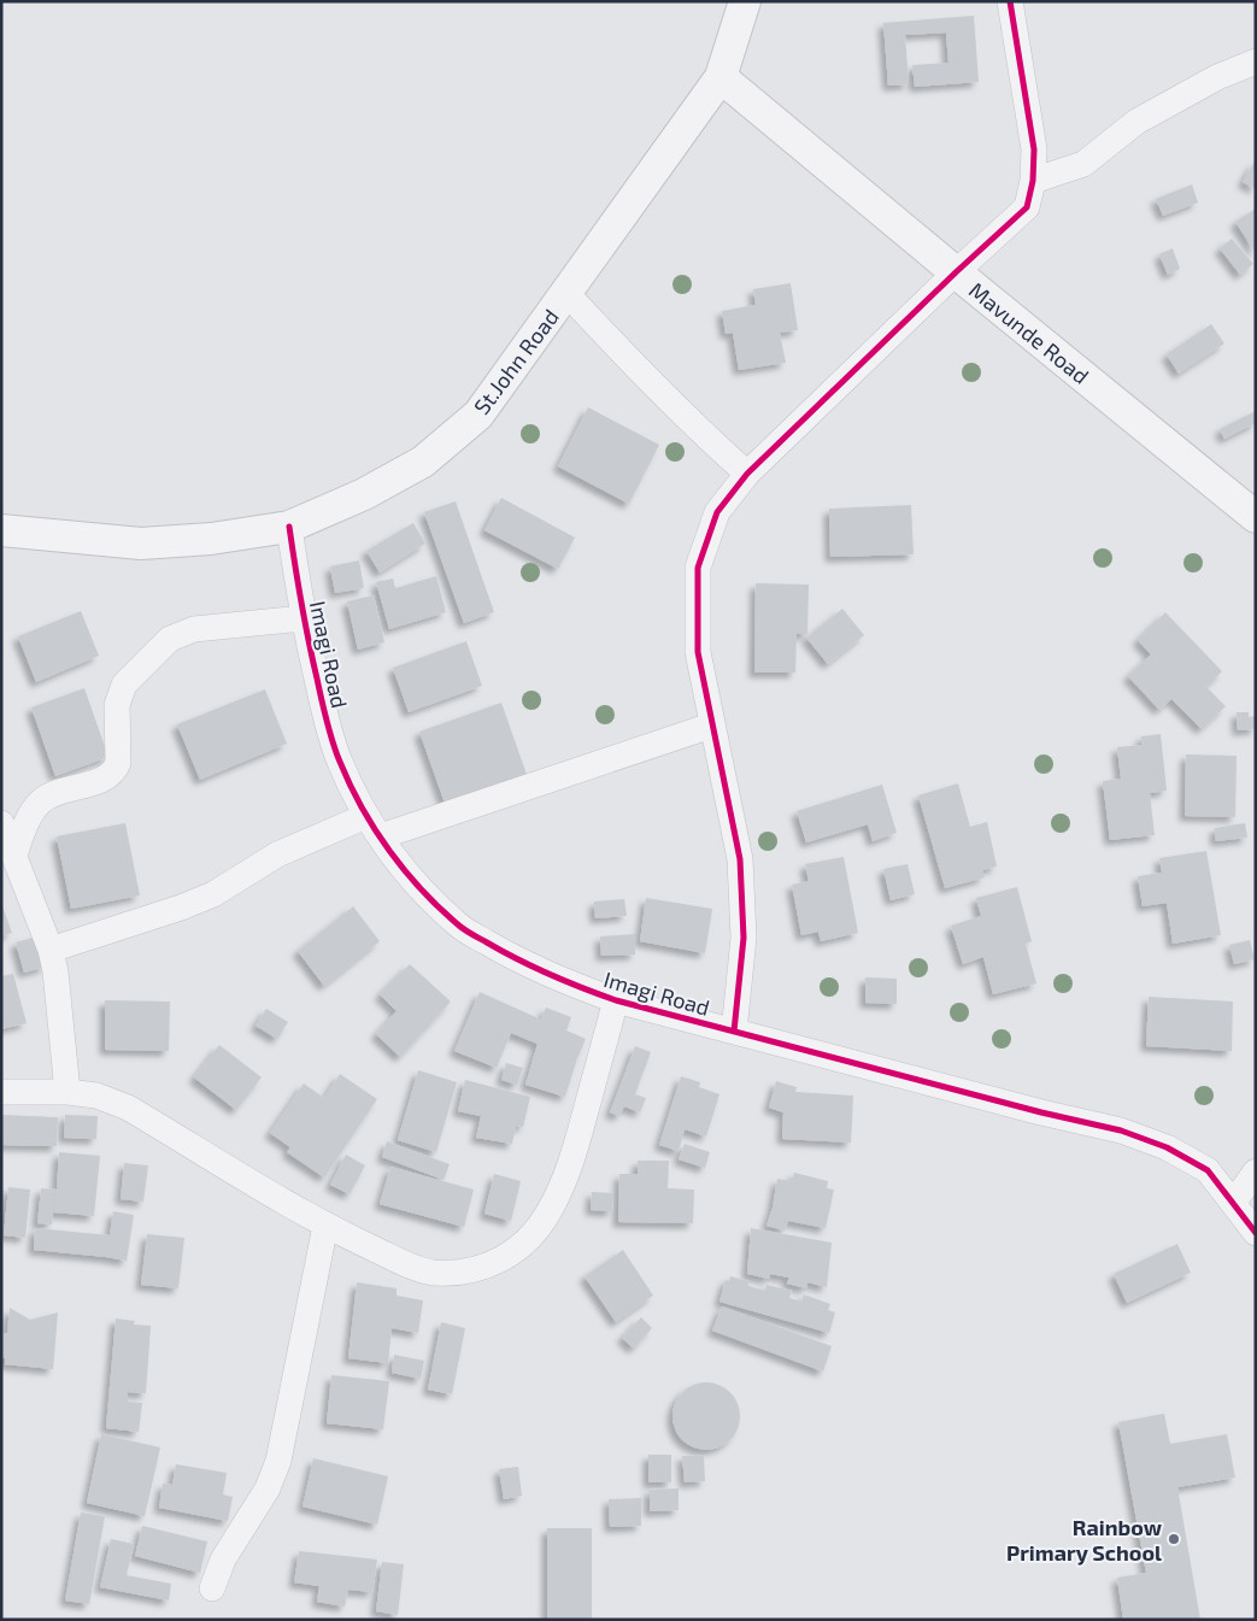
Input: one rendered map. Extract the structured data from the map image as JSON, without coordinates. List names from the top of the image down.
{
  "streets": {
    "street": ["Mavunde Road", "St.John Road", "Imagi Road"]
  },
  "crossings": [
    ["Mavunde Road", "St.John Road"],
    ["St.John Road", "Imagi Road"]
  ],
  "places": ["Rainbow Primary School"]
}
